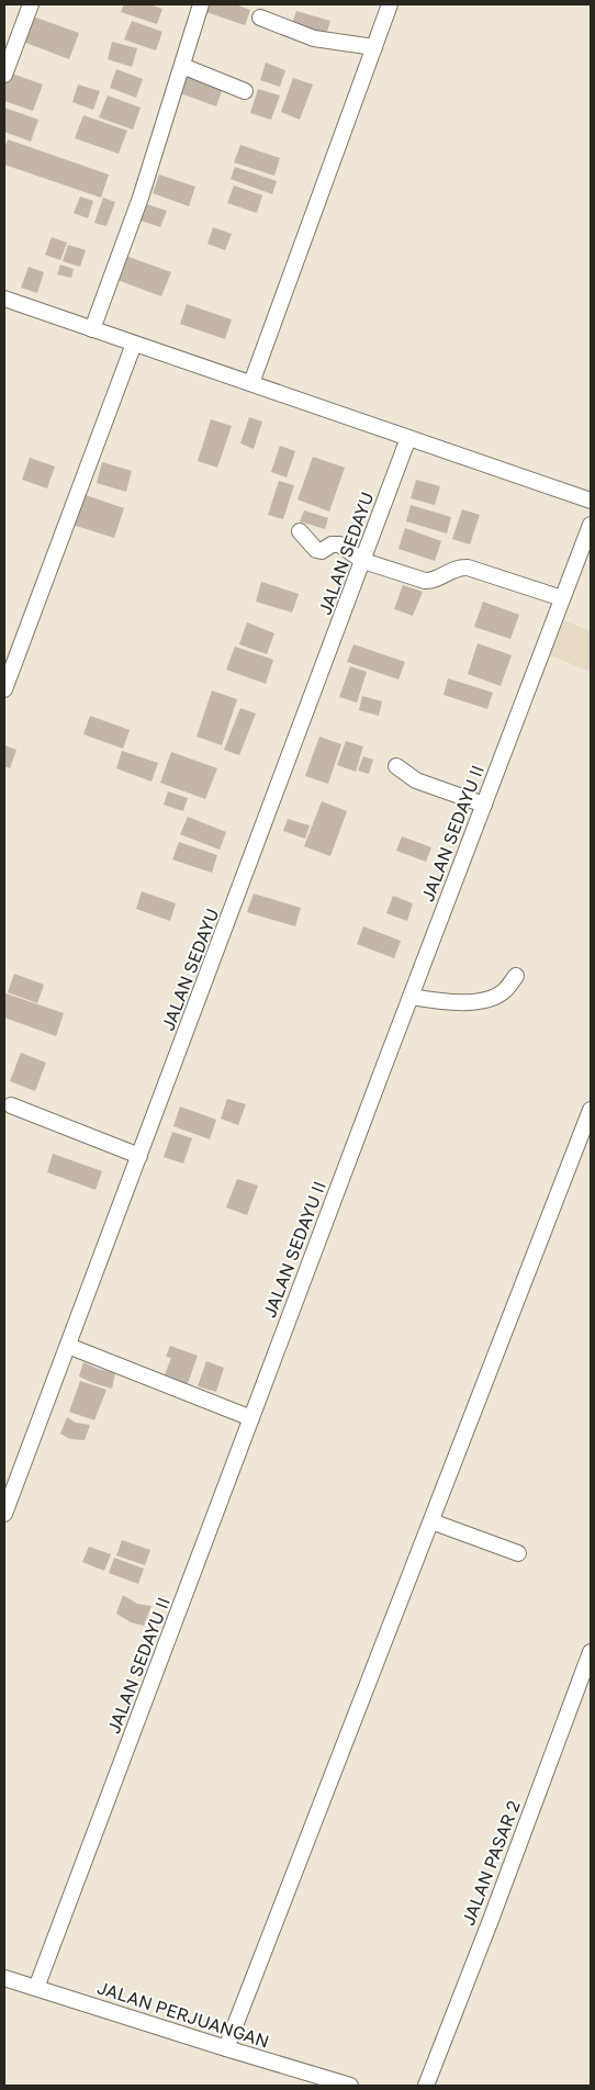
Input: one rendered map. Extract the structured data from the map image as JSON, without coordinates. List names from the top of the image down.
{
  "streets": {
    "street": [
      "JALAN SEDAYU",
      "JALAN SEDAYU II",
      "JALAN PASAR 2",
      "JALAN PERJUANGAN"
    ]
  },
  "crossings": [
    ["JALAN SEDAYU II", "JALAN PERJUANGAN"]
  ]
}
